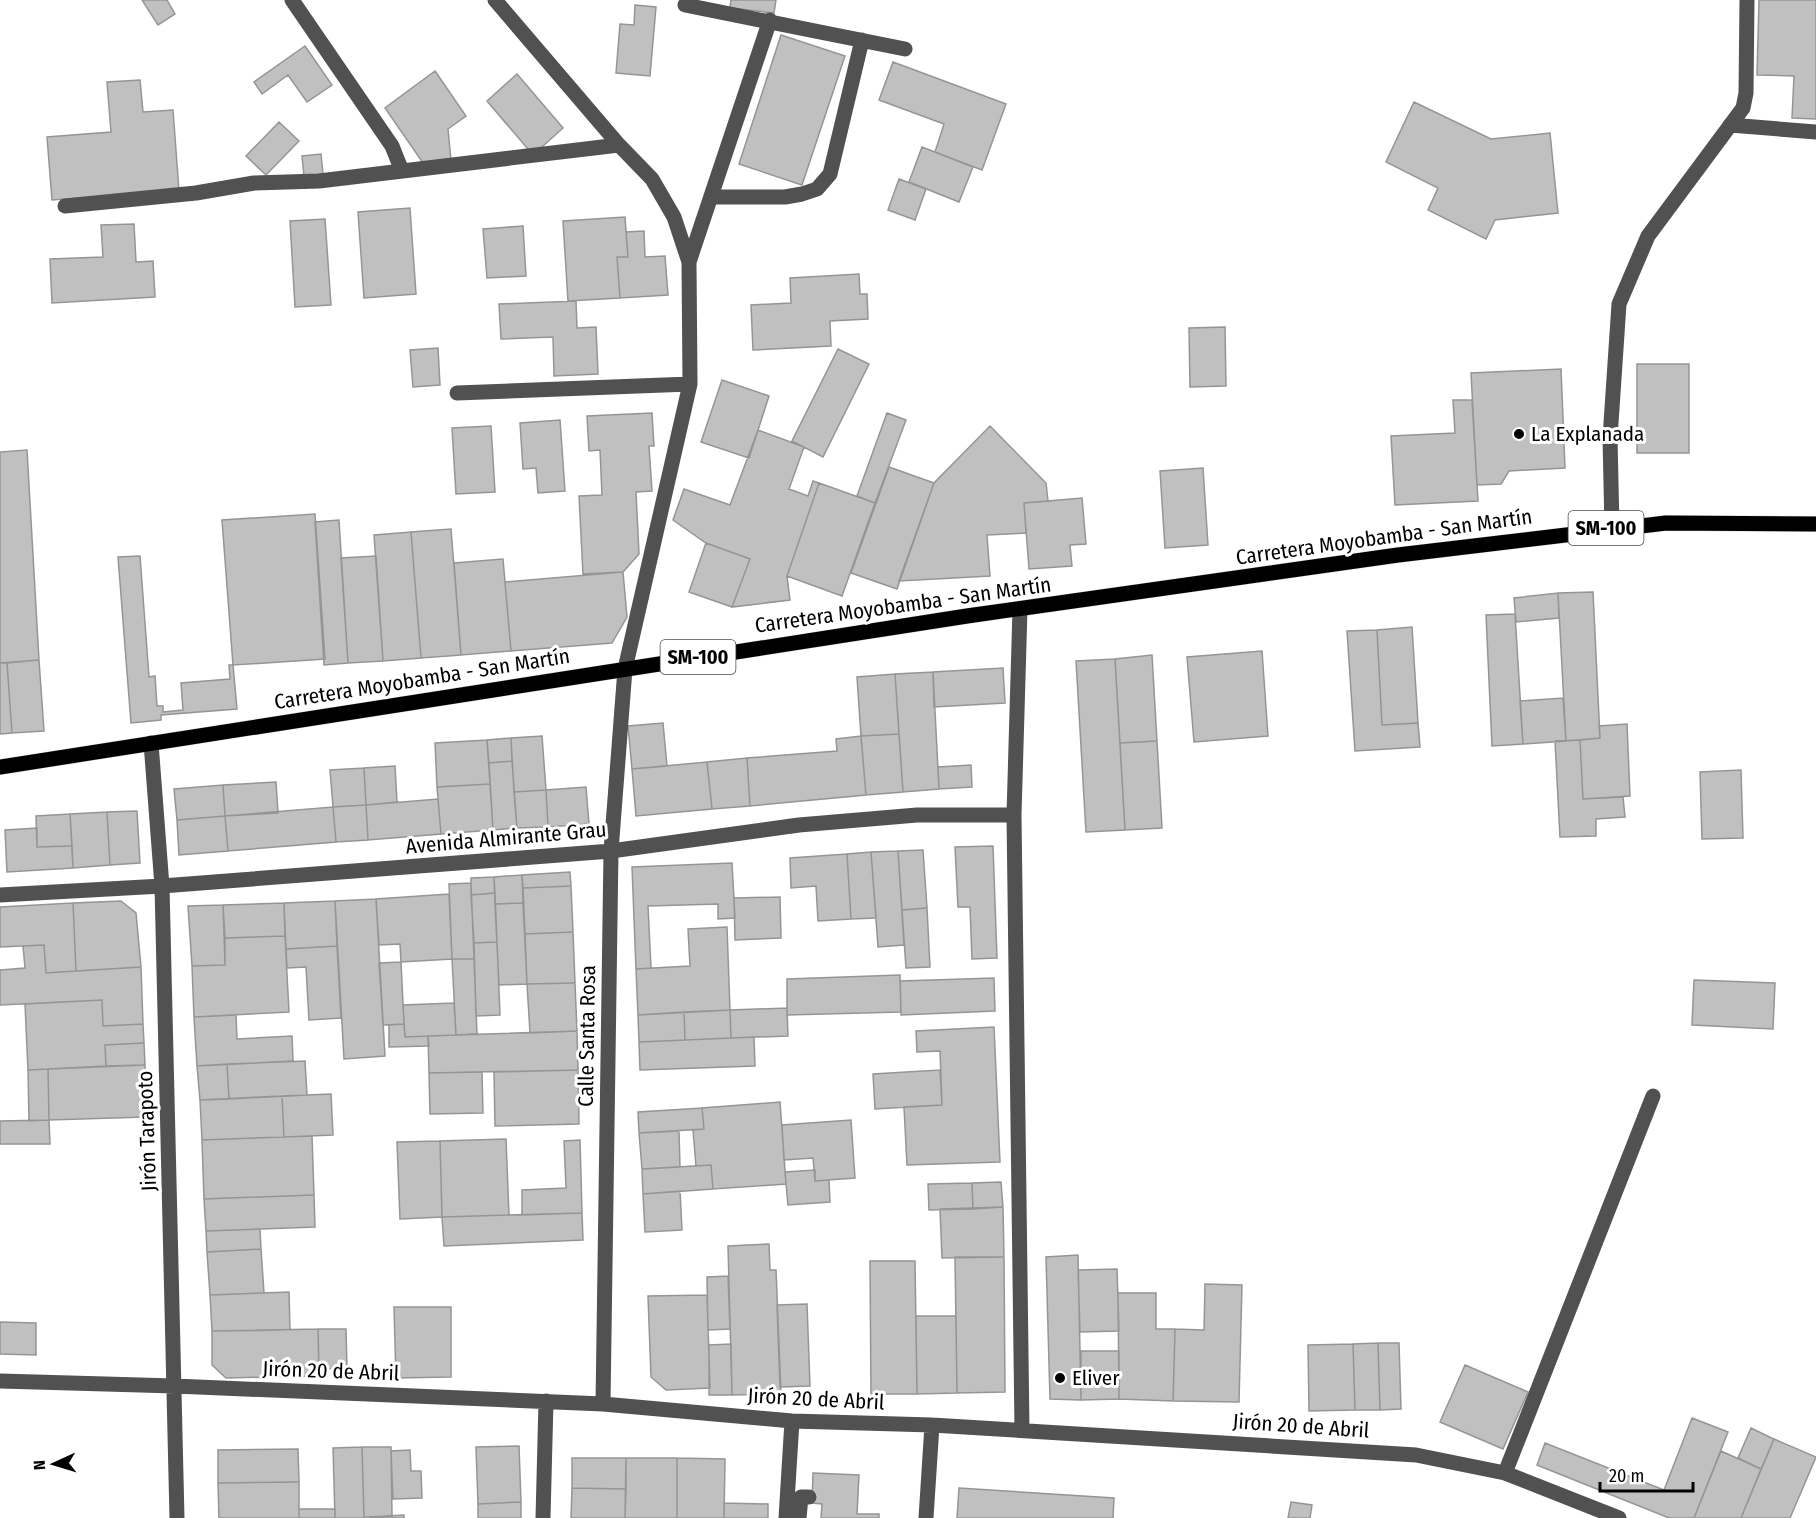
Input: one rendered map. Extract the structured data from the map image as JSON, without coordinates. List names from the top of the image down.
{
  "streets": {
    "main road": ["SM-100", "Carretera Moyobamba - San Martín"],
    "street": [
      "Avenida Almirante Grau",
      "Calle Santa Rosa",
      "Jirón Tarapoto",
      "Jirón 20 de Abril"
    ]
  },
  "crossings": [
    ["Carretera Moyobamba - San Martín", "Calle Santa Rosa"],
    ["Carretera Moyobamba - San Martín", "Jirón Tarapoto"],
    ["Avenida Almirante Grau", "Calle Santa Rosa"],
    ["Avenida Almirante Grau", "Jirón Tarapoto"],
    ["Calle Santa Rosa", "Jirón 20 de Abril"],
    ["Jirón Tarapoto", "Jirón 20 de Abril"]
  ],
  "places": ["La Explanada", "Eliver"],
  "scale_bar": "20 m",
  "north": "left"
}
